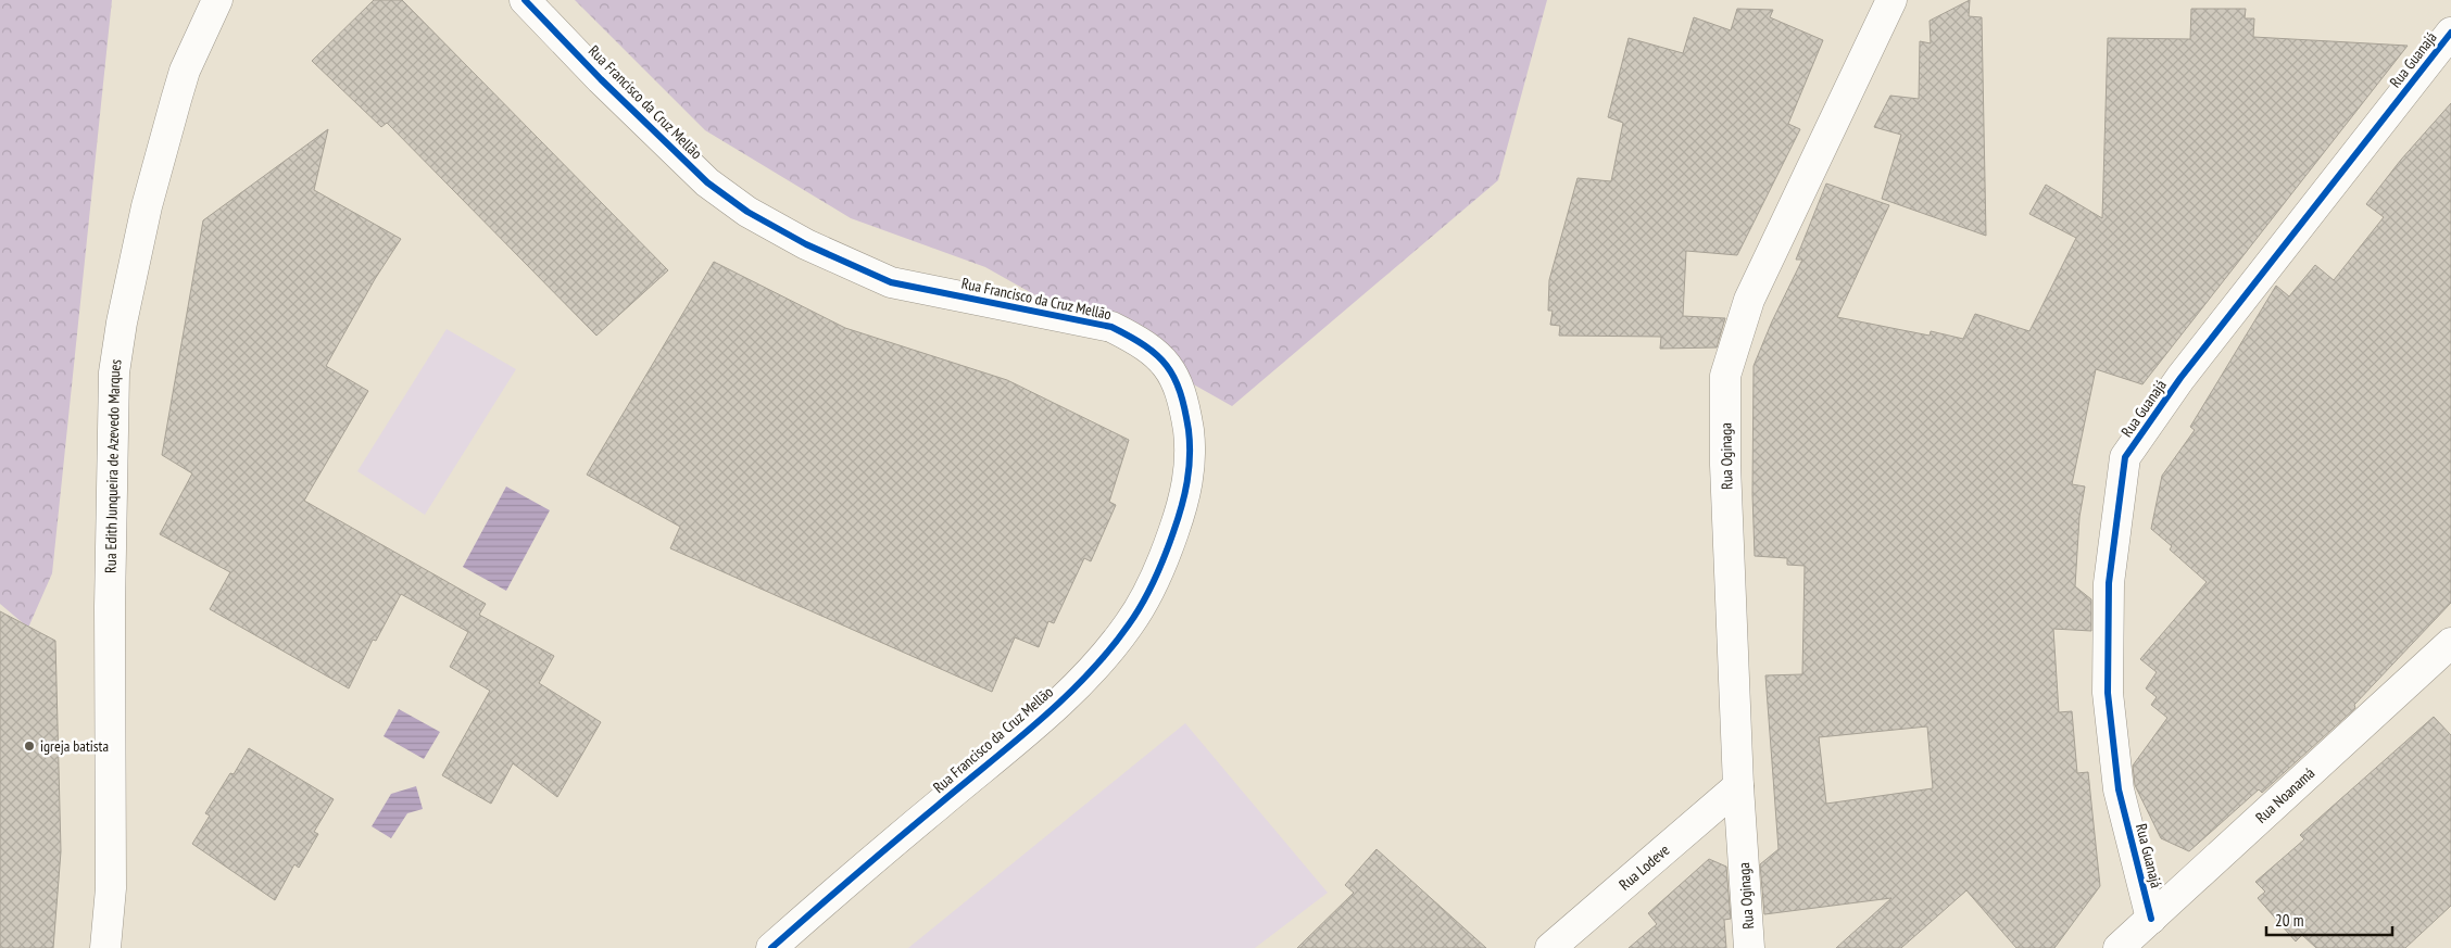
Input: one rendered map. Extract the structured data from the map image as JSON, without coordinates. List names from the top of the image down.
{
  "streets": {
    "street": [
      "Rua Guanajá",
      "Rua Francisco da Cruz Mellão",
      "Rua Oginaga",
      "Rua Edith Junqueira de Azevedo Marques",
      "Rua Noanamá",
      "Rua Lodeve"
    ]
  },
  "crossings": [
    ["Rua Guanajá", "Rua Noanamá"],
    ["Rua Oginaga", "Rua Lodeve"]
  ],
  "places": ["igreja batista"],
  "scale_bar": "20 m"
}
